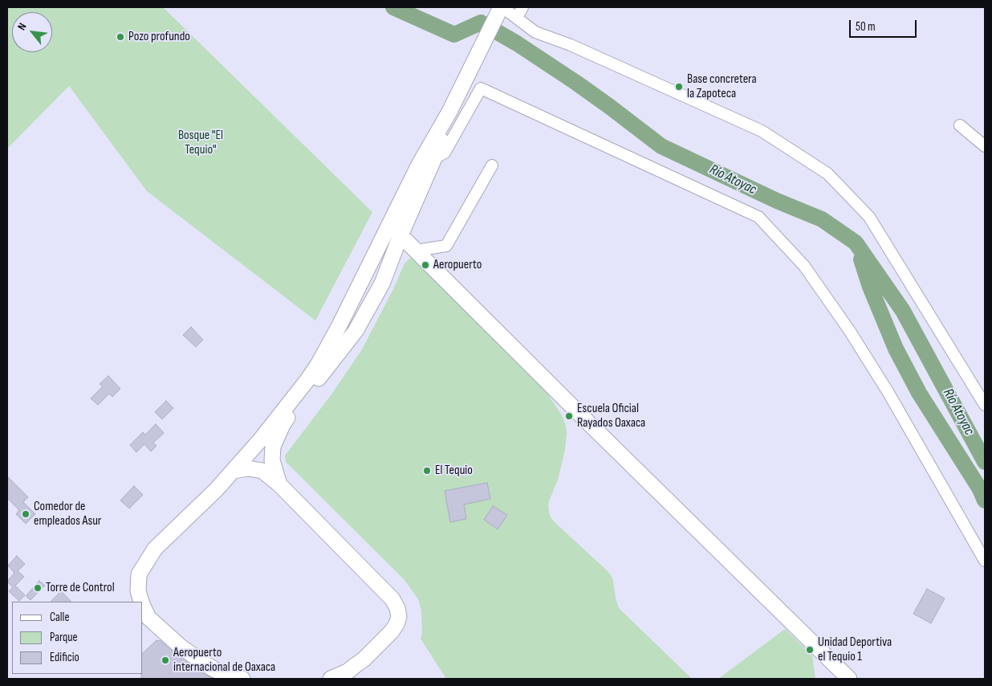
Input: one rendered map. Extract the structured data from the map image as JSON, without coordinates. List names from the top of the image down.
{
  "water": ["Río Atoyac"],
  "parks": ["Bosque \"El Tequio\""],
  "places": [
    "Pozo profundo",
    "Base concretera la Zapoteca",
    "Aeropuerto",
    "Escuela Oficial Rayados Oaxaca",
    "El Tequio",
    "Comedor de empleados Asur",
    "Torre de Control",
    "Unidad Deportiva el Tequio 1",
    "Aeropuerto internacional de Oaxaca"
  ],
  "legend": ["Calle", "Parque", "Edificio"],
  "scale_bar": "50 m",
  "north": "top left"
}
